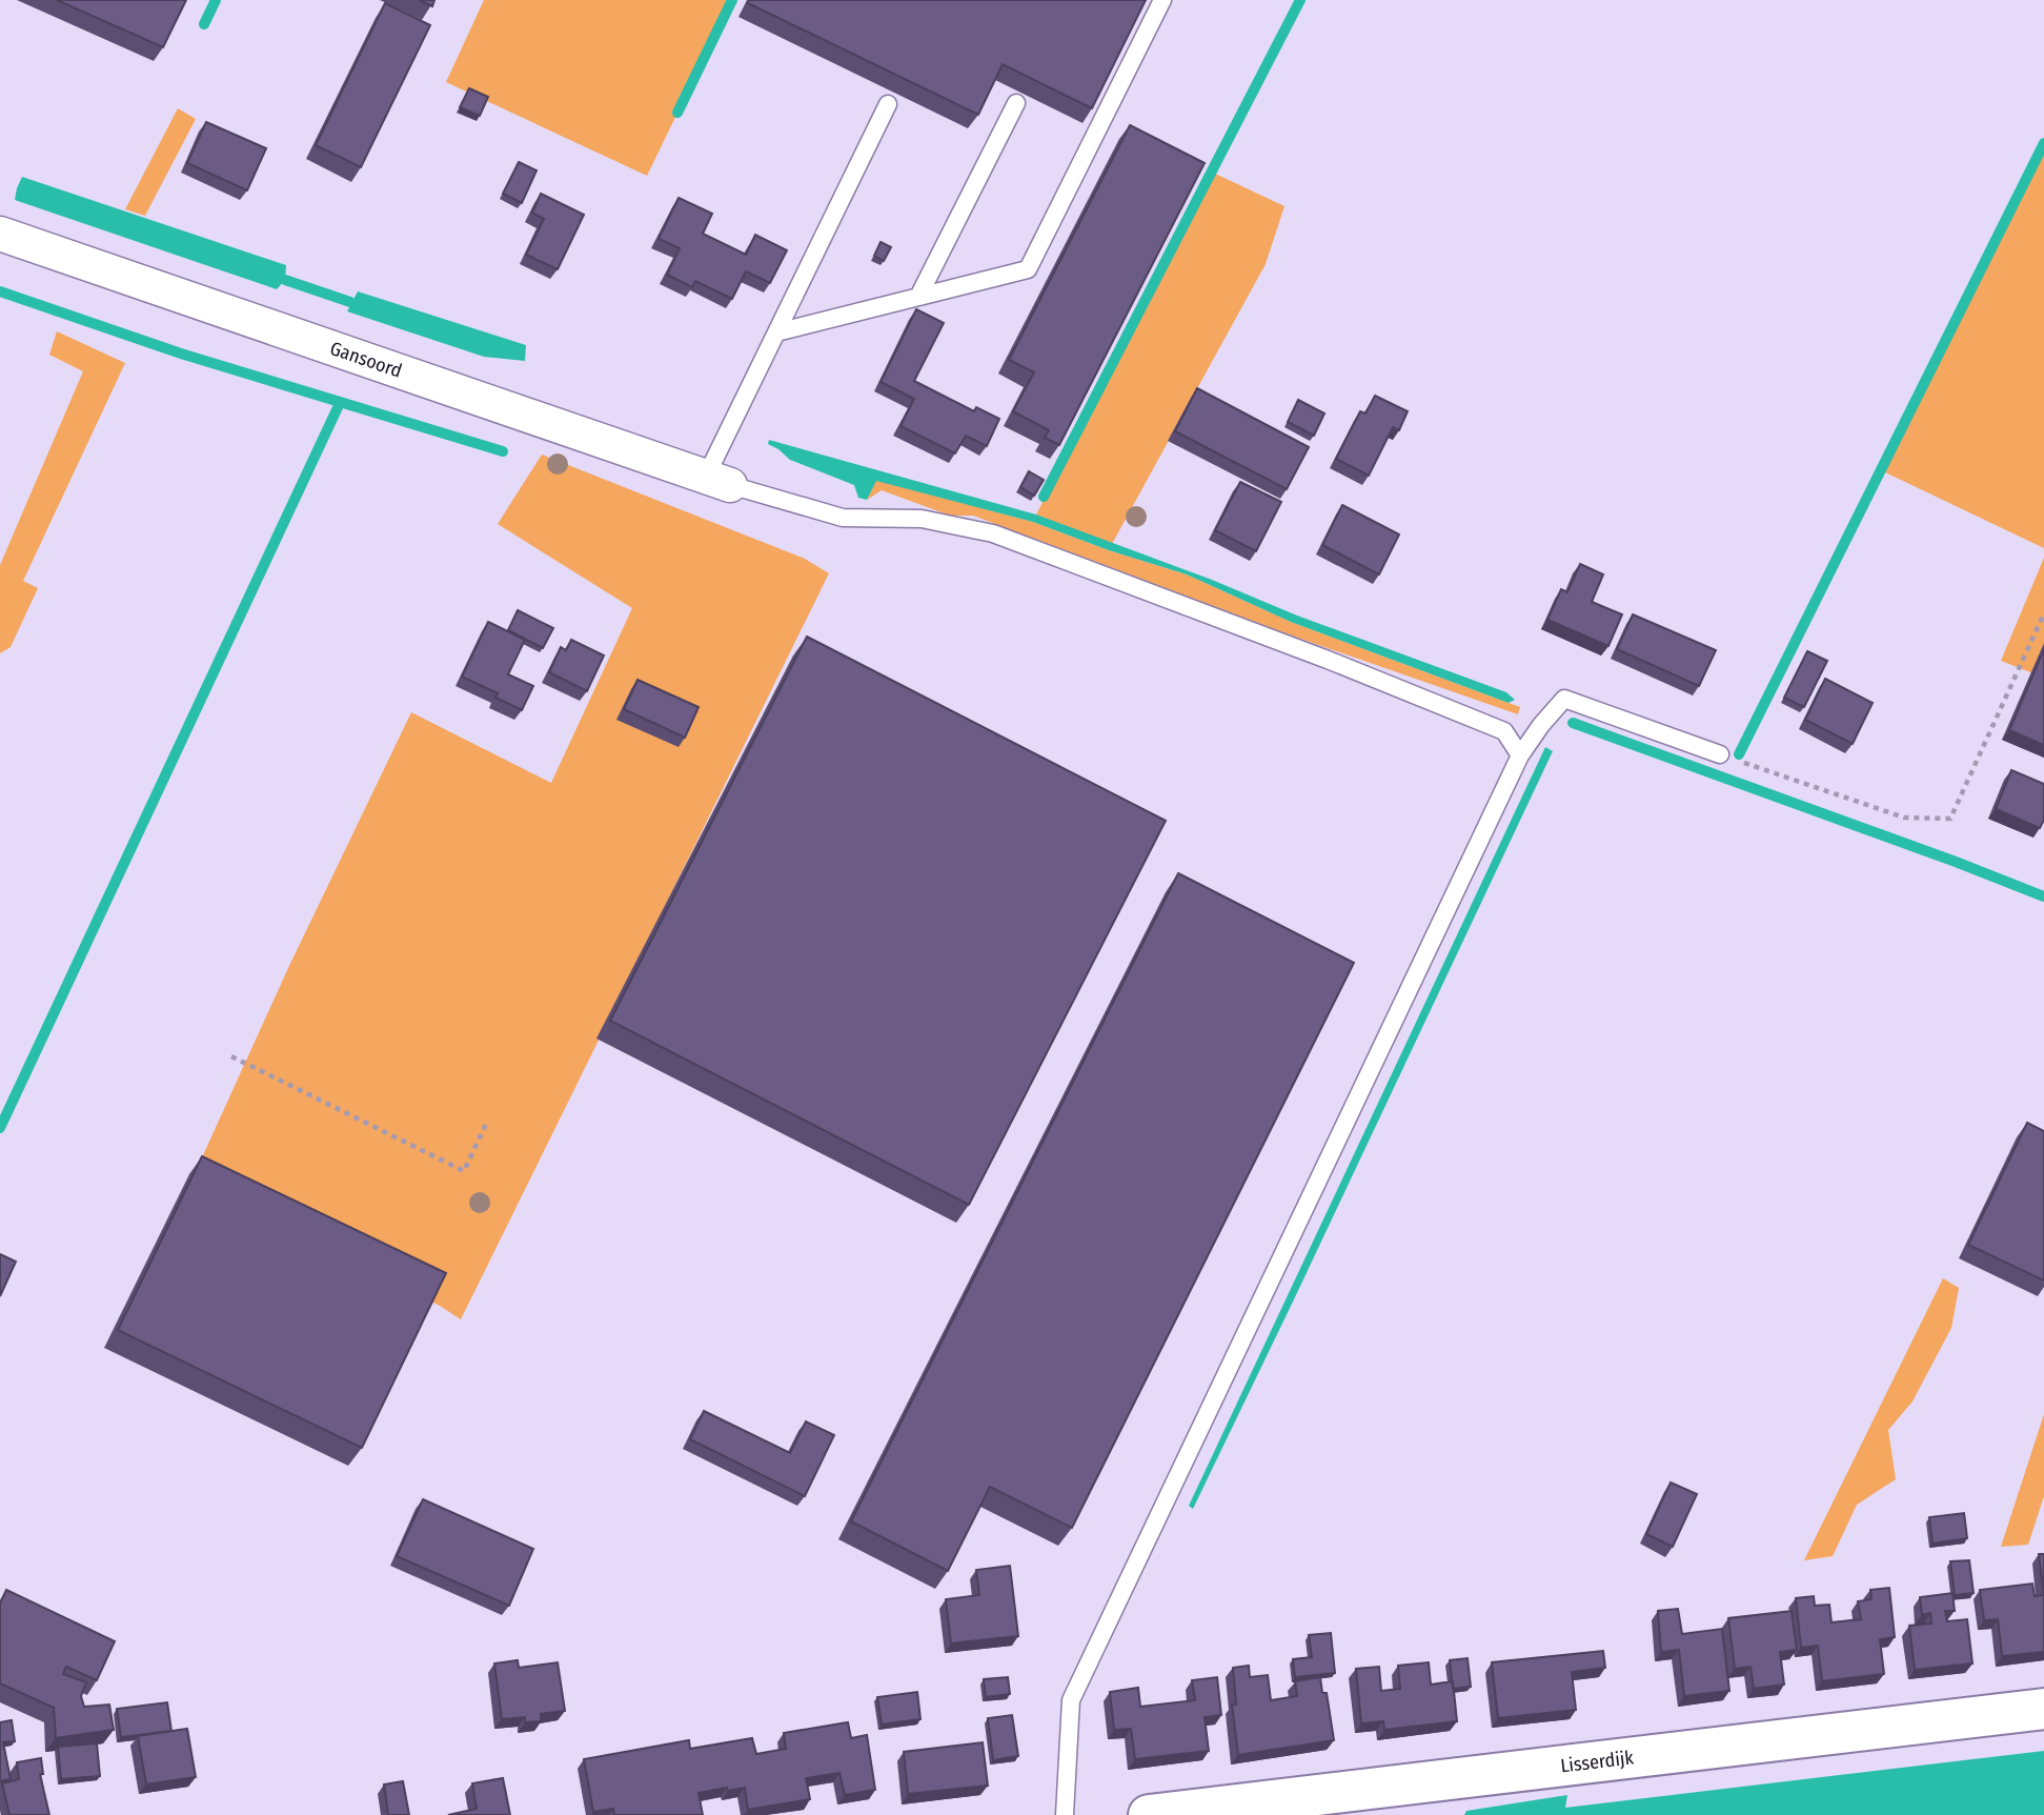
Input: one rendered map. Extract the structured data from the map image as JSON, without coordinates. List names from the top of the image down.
{
  "streets": {
    "street": ["Gansoord", "Lisserdijk"]
  }
}
